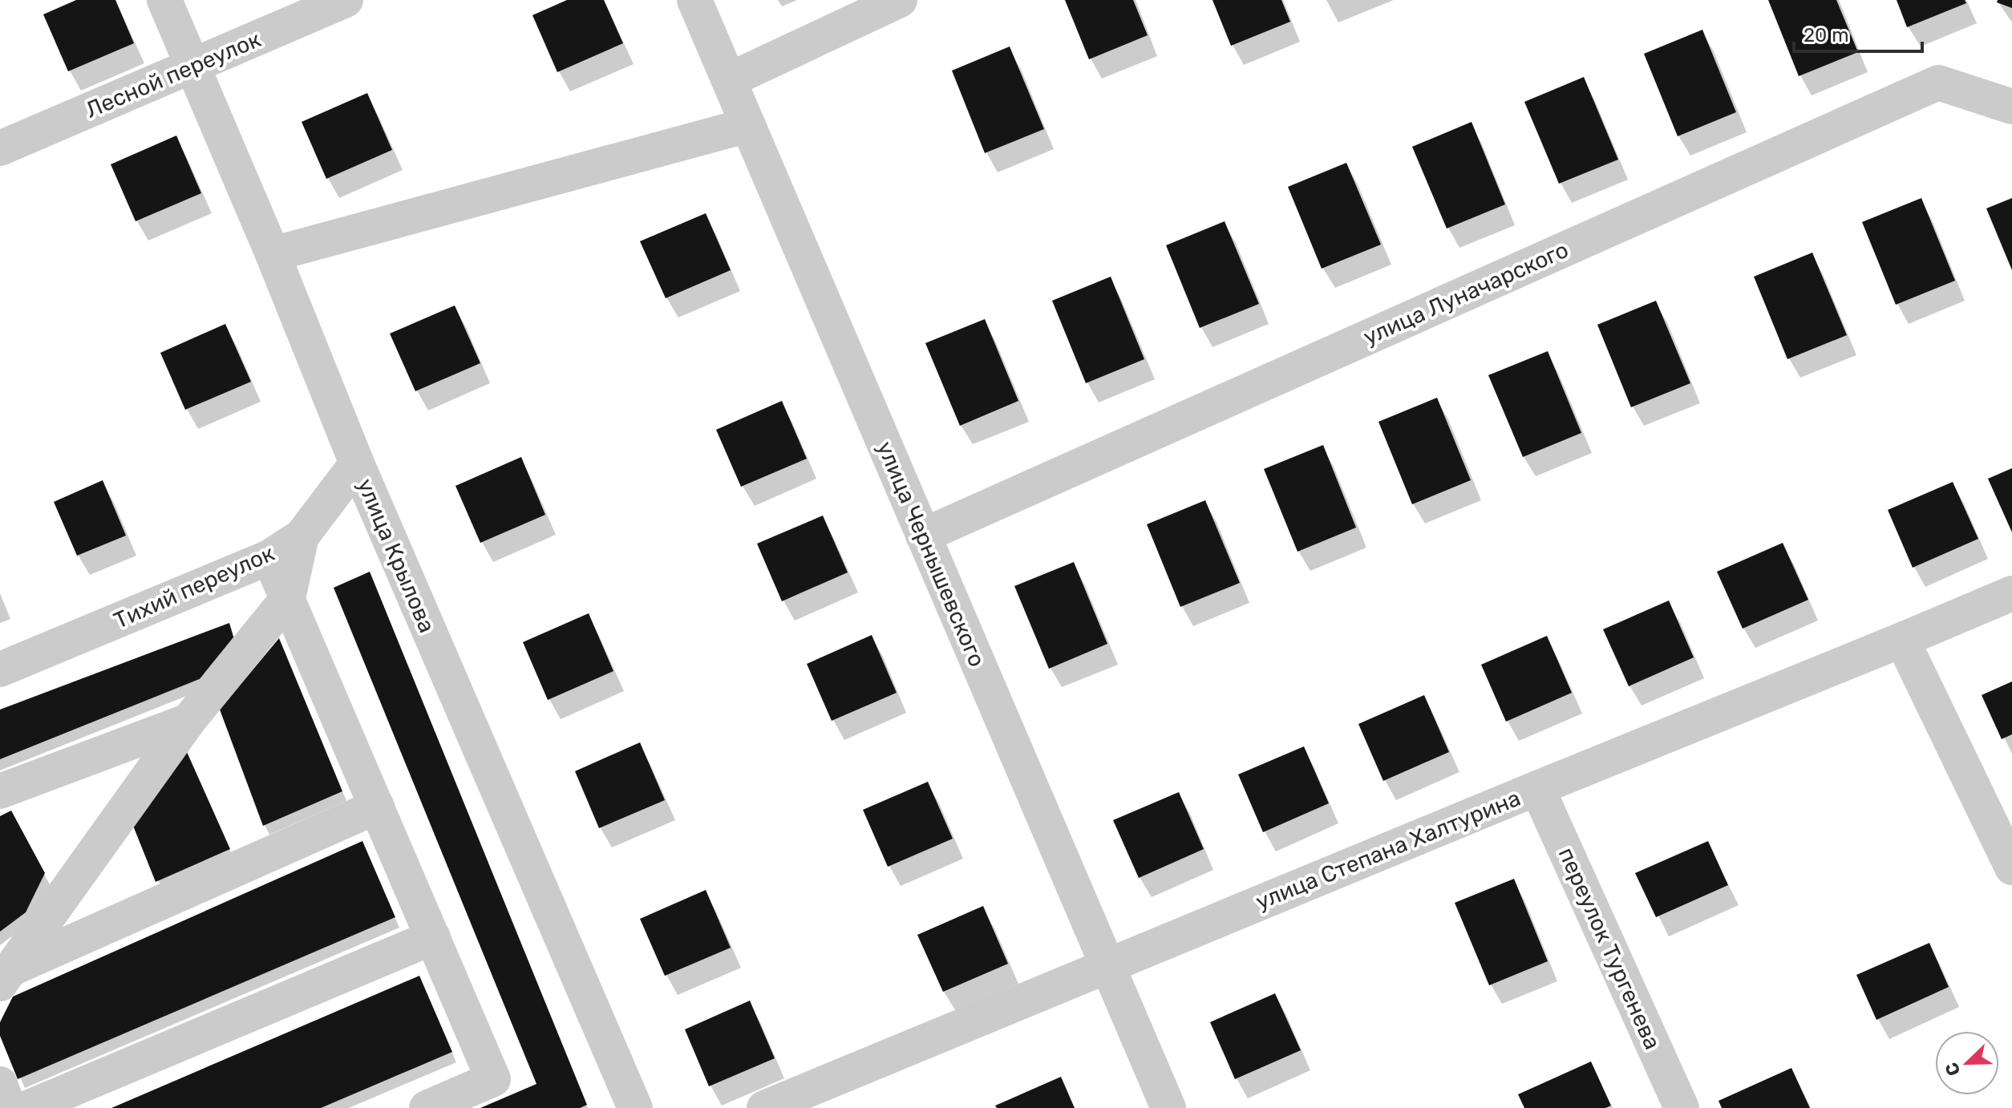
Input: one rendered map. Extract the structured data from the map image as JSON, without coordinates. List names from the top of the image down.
{
  "streets": {
    "street": [
      "Лесной переулок",
      "улица Луначарского",
      "улица Чернышевского",
      "улица Крылова",
      "Тихий переулок",
      "улица Степана Халтурина",
      "переулок Тургенева"
    ]
  },
  "crossings": [
    ["Лесной переулок", "улица Крылова"],
    ["улица Луначарского", "улица Чернышевского"],
    ["улица Чернышевского", "улица Степана Халтурина"],
    ["улица Крылова", "Тихий переулок"],
    ["улица Степана Халтурина", "переулок Тургенева"]
  ],
  "scale_bar": "20 m",
  "north": "bottom left"
}
